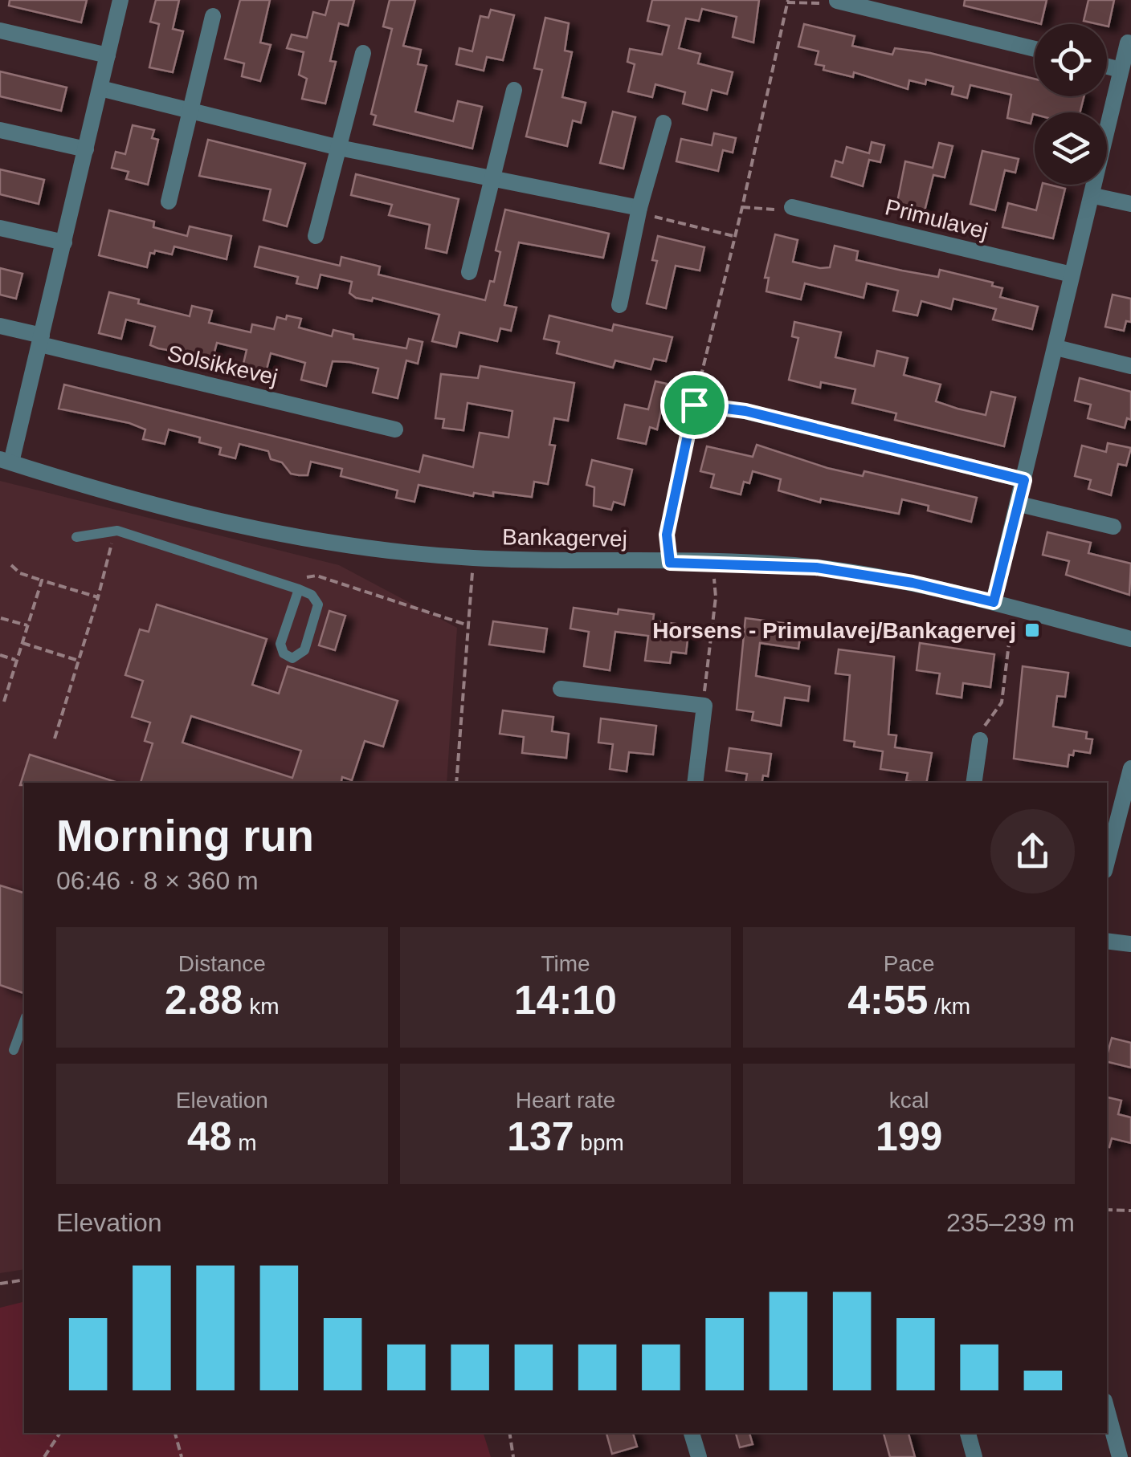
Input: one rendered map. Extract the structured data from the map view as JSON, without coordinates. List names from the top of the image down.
{
  "streets": {
    "street": ["Primulavej", "Solsikkevej", "Bankagervej"]
  },
  "places": {
    "transit": ["Horsens - Primulavej/Bankagervej"]
  },
  "page": {
    "heading": ["Morning run", "06:46 · 8 × 360 m"],
    "stats": [
      ["Distance", "2.88 km"],
      ["Time", "14:10"],
      ["Pace", "4:55 /km"],
      ["Elevation", "48 m"],
      ["Heart rate", "137 bpm"],
      ["kcal", "199"]
    ],
    "chart": ["Elevation", "235–239 m"]
  }
}
